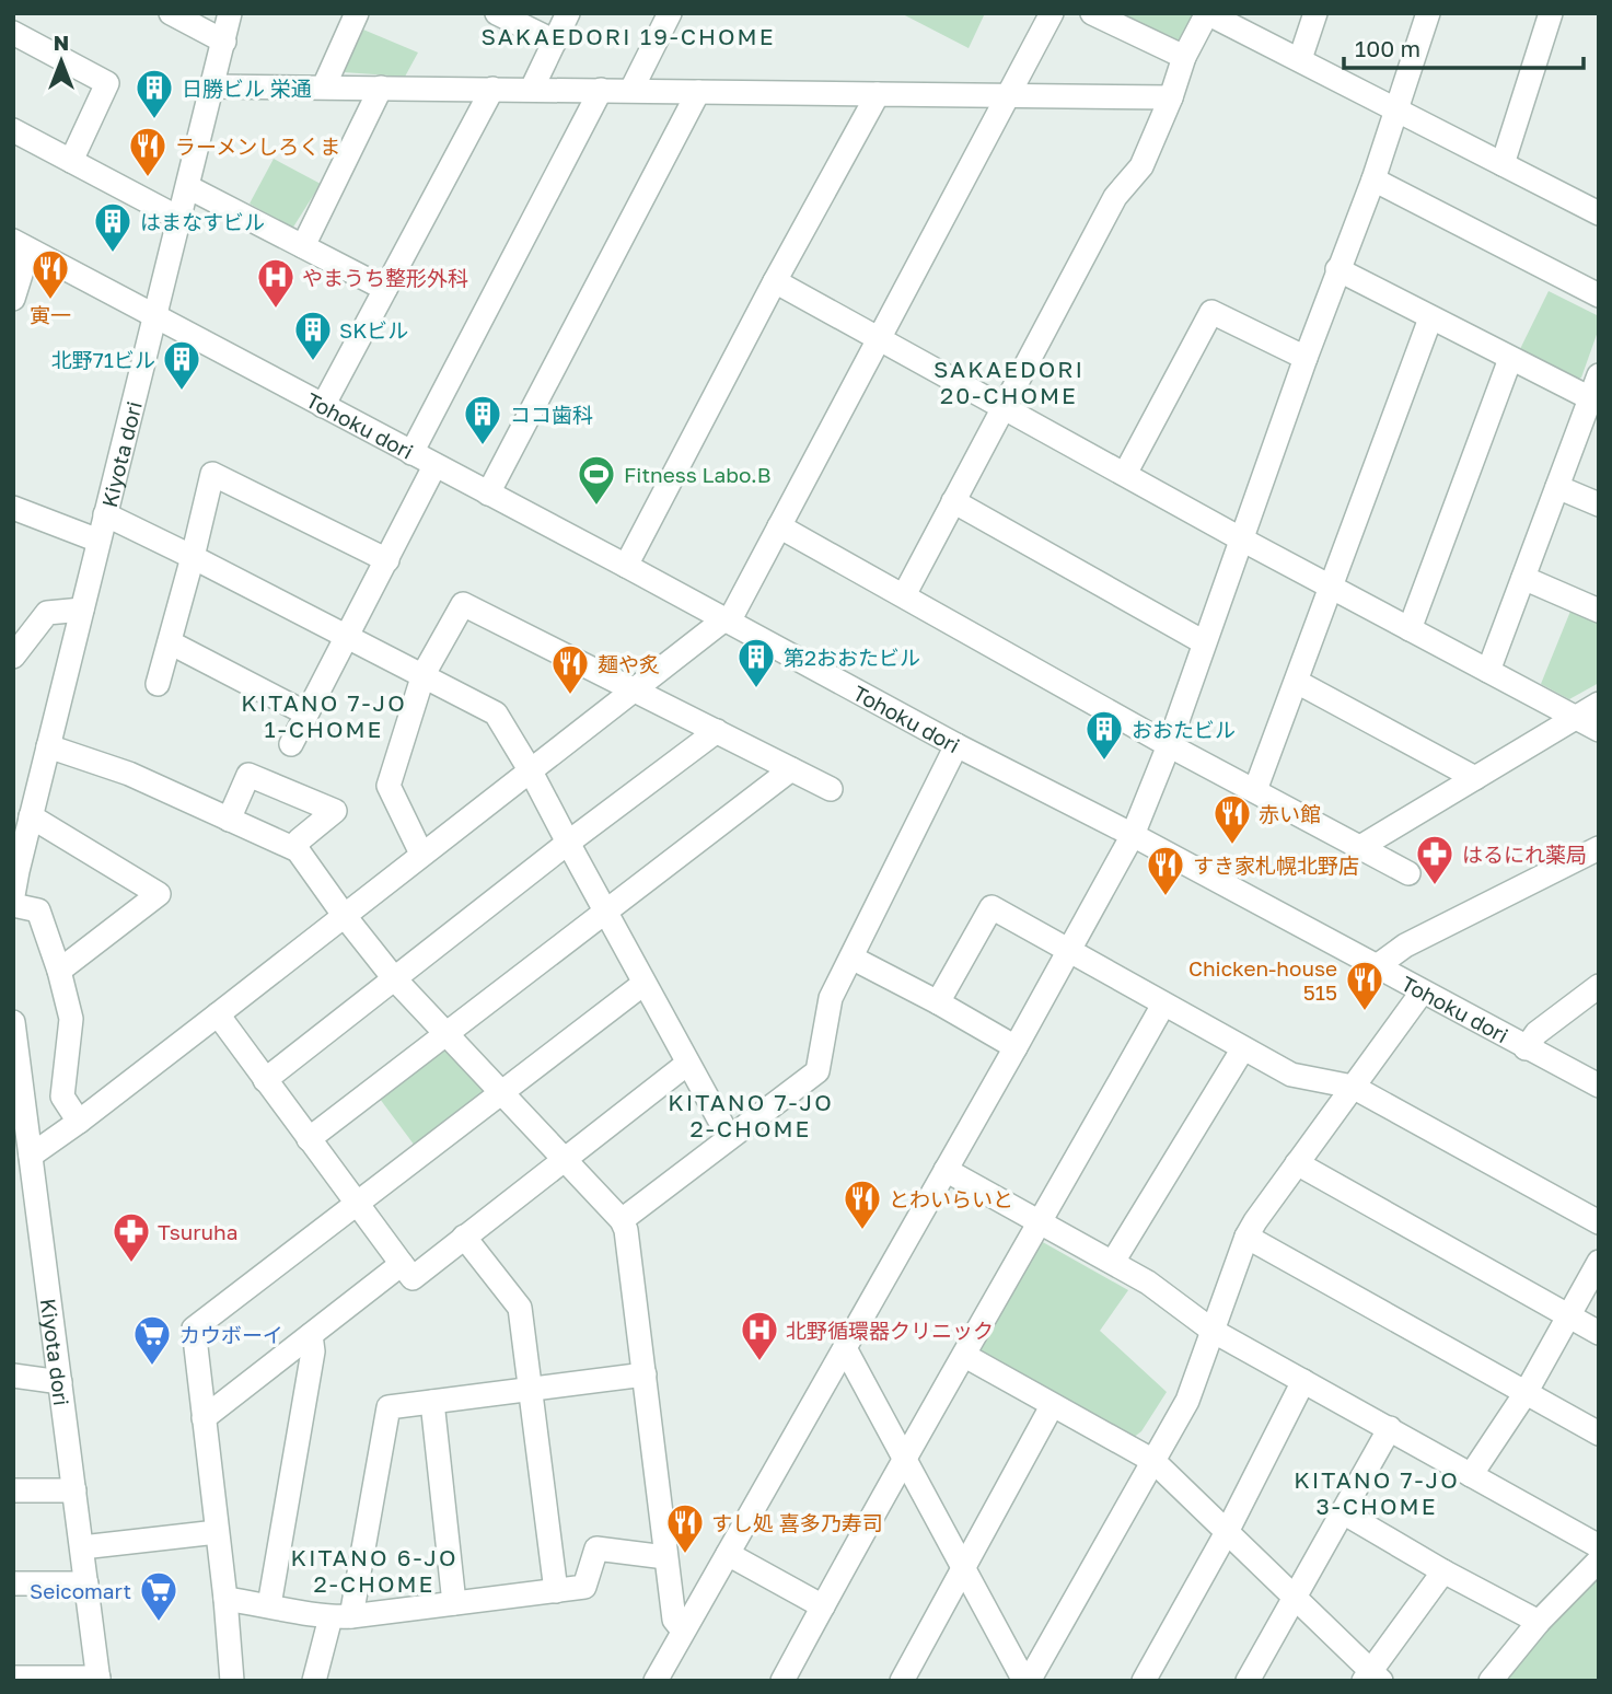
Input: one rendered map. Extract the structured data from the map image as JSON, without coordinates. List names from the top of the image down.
{
  "streets": {
    "street": ["Tohoku dori", "Kiyota dori"]
  },
  "crossings": [
    ["Tohoku dori", "Kiyota dori"]
  ],
  "districts": [
    "SAKAEDORI 19-CHOME",
    "SAKAEDORI 20-CHOME",
    "KITANO 7-JO 1-CHOME",
    "KITANO 7-JO 2-CHOME",
    "KITANO 7-JO 3-CHOME",
    "KITANO 6-JO 2-CHOME"
  ],
  "places": {
    "building": [
      "日勝ビル 栄通",
      "はまなすビル",
      "SKビル",
      "北野71ビル",
      "ココ歯科",
      "第2おおたビル",
      "おおたビル"
    ],
    "restaurant": [
      "ラーメンしろくま",
      "寅一",
      "麺や炙",
      "赤い館",
      "すき家札幌北野店",
      "Chicken-house 515",
      "とわいらいと",
      "すし処 喜多乃寿司"
    ],
    "hospital": ["やまうち整形外科", "北野循環器クリニック"],
    "sports": ["Fitness Labo.B"],
    "pharmacy": ["はるにれ薬局", "Tsuruha"],
    "supermarket": ["カウボーイ", "Seicomart"]
  },
  "scale_bar": "100 m",
  "north": "top"
}
